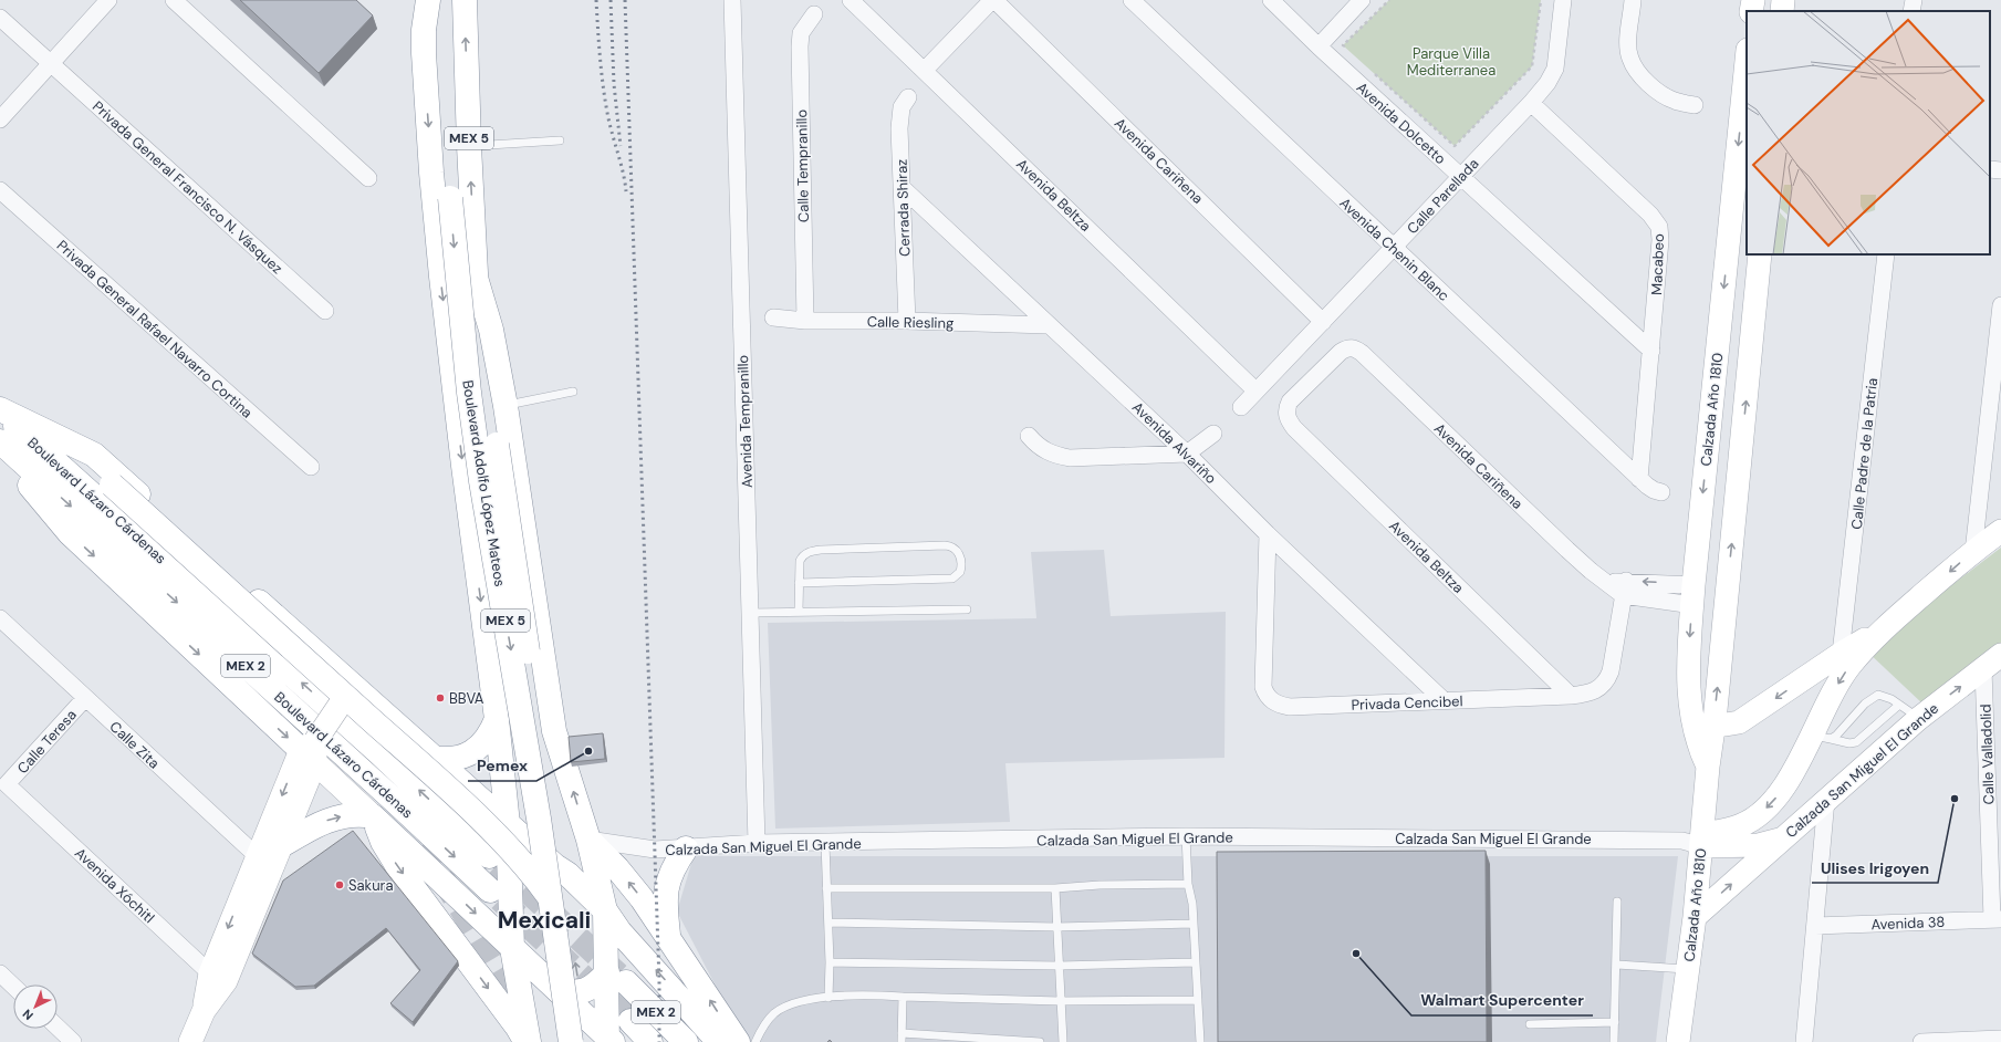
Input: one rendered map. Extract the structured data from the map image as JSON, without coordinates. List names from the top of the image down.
{
  "streets": {
    "highway": [
      "MEX 5",
      "Boulevard Adolfo López Mateos",
      "Boulevard Lázaro Cárdenas",
      "MEX 2"
    ],
    "street": [
      "Avenida Dolcetto",
      "Avenida Cariñena",
      "Calle Tempranillo",
      "Privada General Francisco N. Vásquez",
      "Avenida Beltza",
      "Calle Parellada",
      "Cerrada Shiraz",
      "Avenida Chenin Blanc",
      "Macabeo",
      "Calle Riesling",
      "Privada General Rafael Navarro Cortina",
      "Calzada Año 1810",
      "Avenida Tempranillo",
      "Avenida Alvariño",
      "Calle Padre de la Patria",
      "Privada Cencibel",
      "Calle Teresa",
      "Calle Zita",
      "Calle Valladolid",
      "Calzada San Miguel El Grande",
      "Avenida Xóchitl",
      "Avenida 38"
    ]
  },
  "crossings": [
    ["Avenida Dolcetto", "Calle Parellada"],
    ["Avenida Dolcetto", "Macabeo"],
    ["Avenida Cariñena", "Avenida Beltza"],
    ["Avenida Cariñena", "Calle Parellada"],
    ["Avenida Cariñena", "Calzada Año 1810"],
    ["Avenida Cariñena", "Privada Cencibel"],
    ["Calle Tempranillo", "Calle Riesling"],
    ["Avenida Beltza", "Calle Parellada"],
    ["Avenida Beltza", "Privada Cencibel"],
    ["Calle Parellada", "Avenida Chenin Blanc"],
    ["Calle Parellada", "Macabeo"],
    ["Cerrada Shiraz", "Calle Riesling"],
    ["Cerrada Shiraz", "Avenida Alvariño"],
    ["Avenida Chenin Blanc", "Macabeo"],
    ["Calle Riesling", "Avenida Alvariño"],
    ["Calzada Año 1810", "Calzada San Miguel El Grande"],
    ["Avenida Tempranillo", "Calzada San Miguel El Grande"],
    ["Avenida Alvariño", "Privada Cencibel"],
    ["Boulevard Lázaro Cárdenas", "MEX 2"],
    ["Calle Teresa", "Calle Zita"],
    ["Calle Teresa", "Avenida Xóchitl"],
    ["Calle Valladolid", "Calzada San Miguel El Grande"],
    ["Calle Valladolid", "Avenida 38"]
  ],
  "districts": ["Mexicali"],
  "parks": ["Parque Villa Mediterranea"],
  "places": [
    "BBVA",
    "Pemex",
    "Ulises Irigoyen",
    "Sakura",
    "Walmart Supercenter"
  ],
  "north": "bottom left"
}
